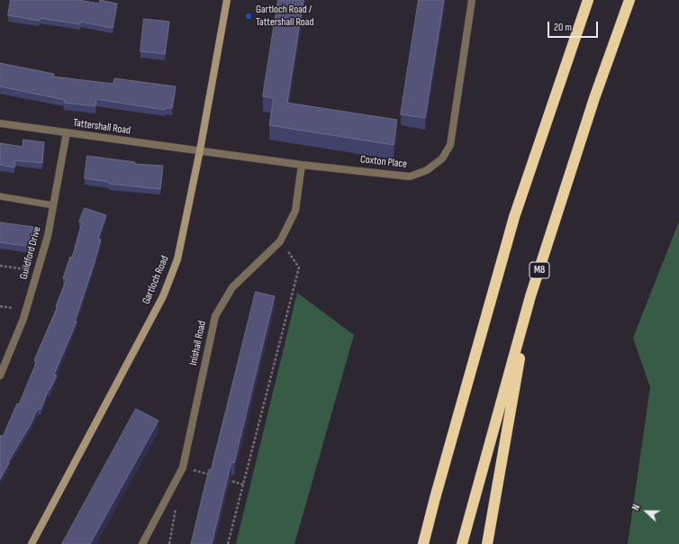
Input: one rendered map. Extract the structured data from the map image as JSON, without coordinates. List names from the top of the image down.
{
  "streets": {
    "highway": ["M8"],
    "main road": ["Gartloch Road"],
    "street": [
      "Tattershall Road",
      "Coxton Place",
      "Guildford Drive",
      "Inishail Road"
    ]
  },
  "crossings": [
    ["Tattershall Road", "Coxton Place"],
    ["Tattershall Road", "Guildford Drive"],
    ["Tattershall Road", "Gartloch Road"],
    ["Coxton Place", "Gartloch Road"],
    ["Coxton Place", "Inishail Road"]
  ],
  "places": ["Gartloch Road / Tattershall Road"],
  "scale_bar": "20 m",
  "north": "left"
}
